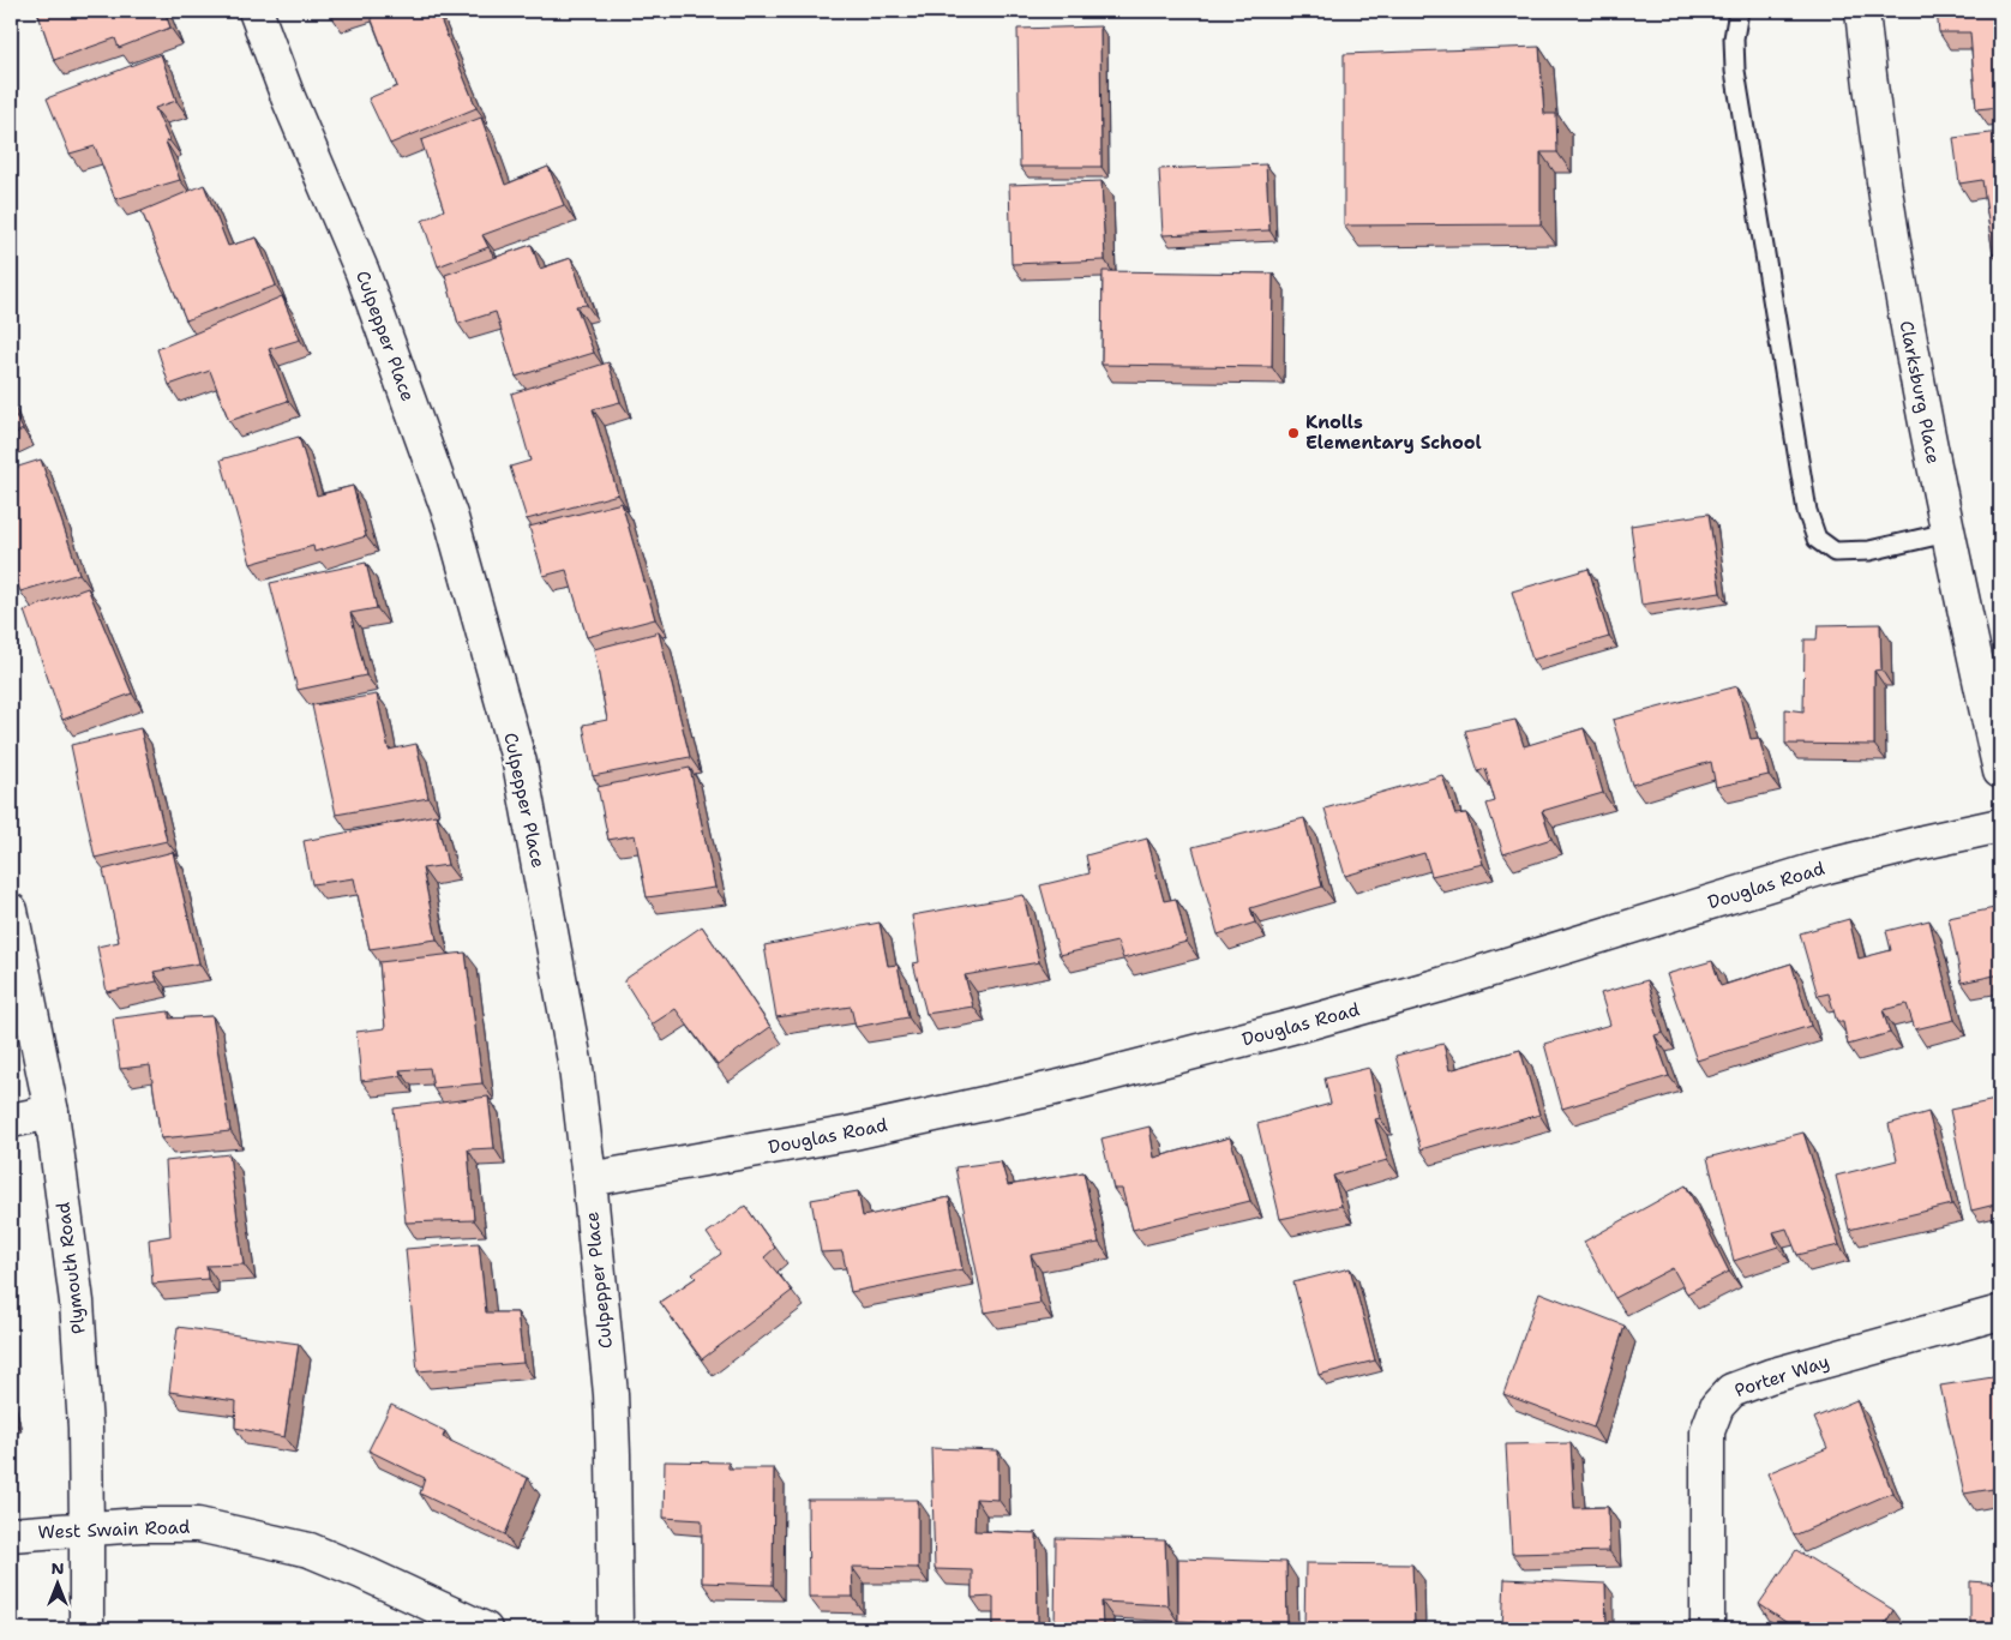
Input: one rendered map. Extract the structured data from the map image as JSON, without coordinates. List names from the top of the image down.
{
  "streets": {
    "street": [
      "Culpepper Place",
      "Clarksburg Place",
      "Douglas Road",
      "Plymouth Road",
      "Porter Way",
      "West Swain Road"
    ]
  },
  "crossings": [
    ["Culpepper Place", "Douglas Road"],
    ["Plymouth Road", "West Swain Road"]
  ],
  "places": ["Knolls Elementary School"],
  "north": "top"
}
